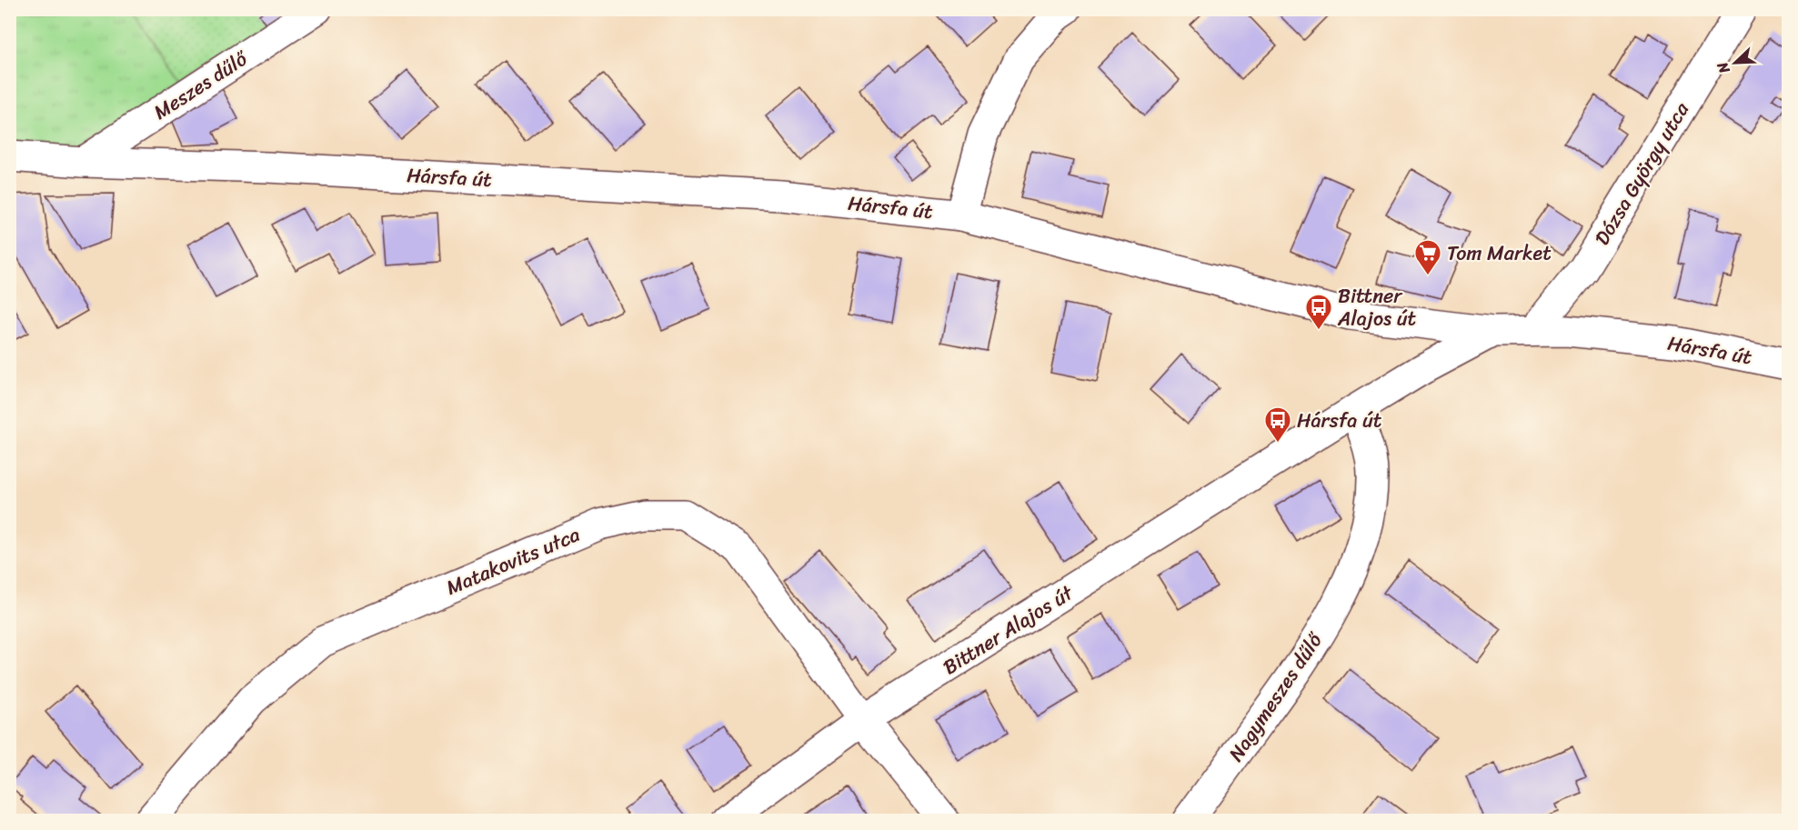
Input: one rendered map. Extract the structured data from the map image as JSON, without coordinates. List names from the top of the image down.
{
  "streets": {
    "street": [
      "Meszes dűlő",
      "Dózsa György utca",
      "Hársfa út",
      "Matakovits utca",
      "Bittner Alajos út",
      "Nagymeszes dűlő"
    ]
  },
  "crossings": [
    ["Meszes dűlő", "Hársfa út"],
    ["Dózsa György utca", "Hársfa út"],
    ["Hársfa út", "Bittner Alajos út"],
    ["Matakovits utca", "Bittner Alajos út"],
    ["Bittner Alajos út", "Nagymeszes dűlő"]
  ],
  "places": {
    "supermarket": ["Tom Market"],
    "bus stop": ["Bittner Alajos út", "Hársfa út"]
  },
  "north": "bottom left"
}
